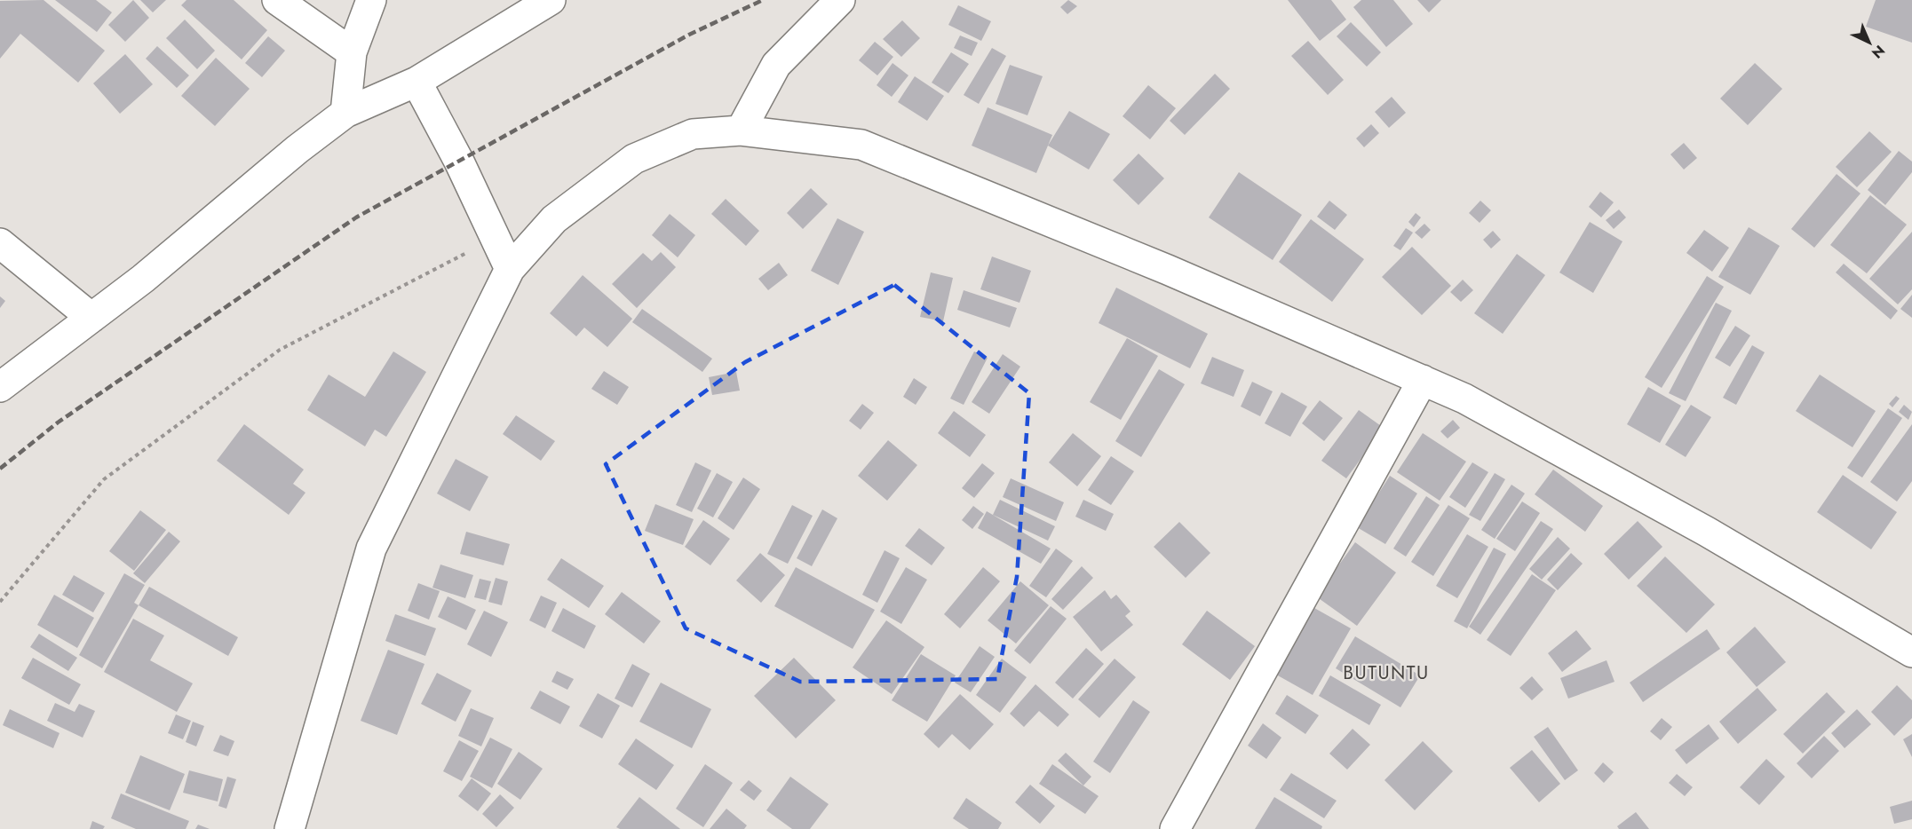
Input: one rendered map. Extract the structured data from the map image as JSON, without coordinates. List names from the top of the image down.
{
  "districts": ["BUTUNTU"],
  "north": "bottom right"
}
